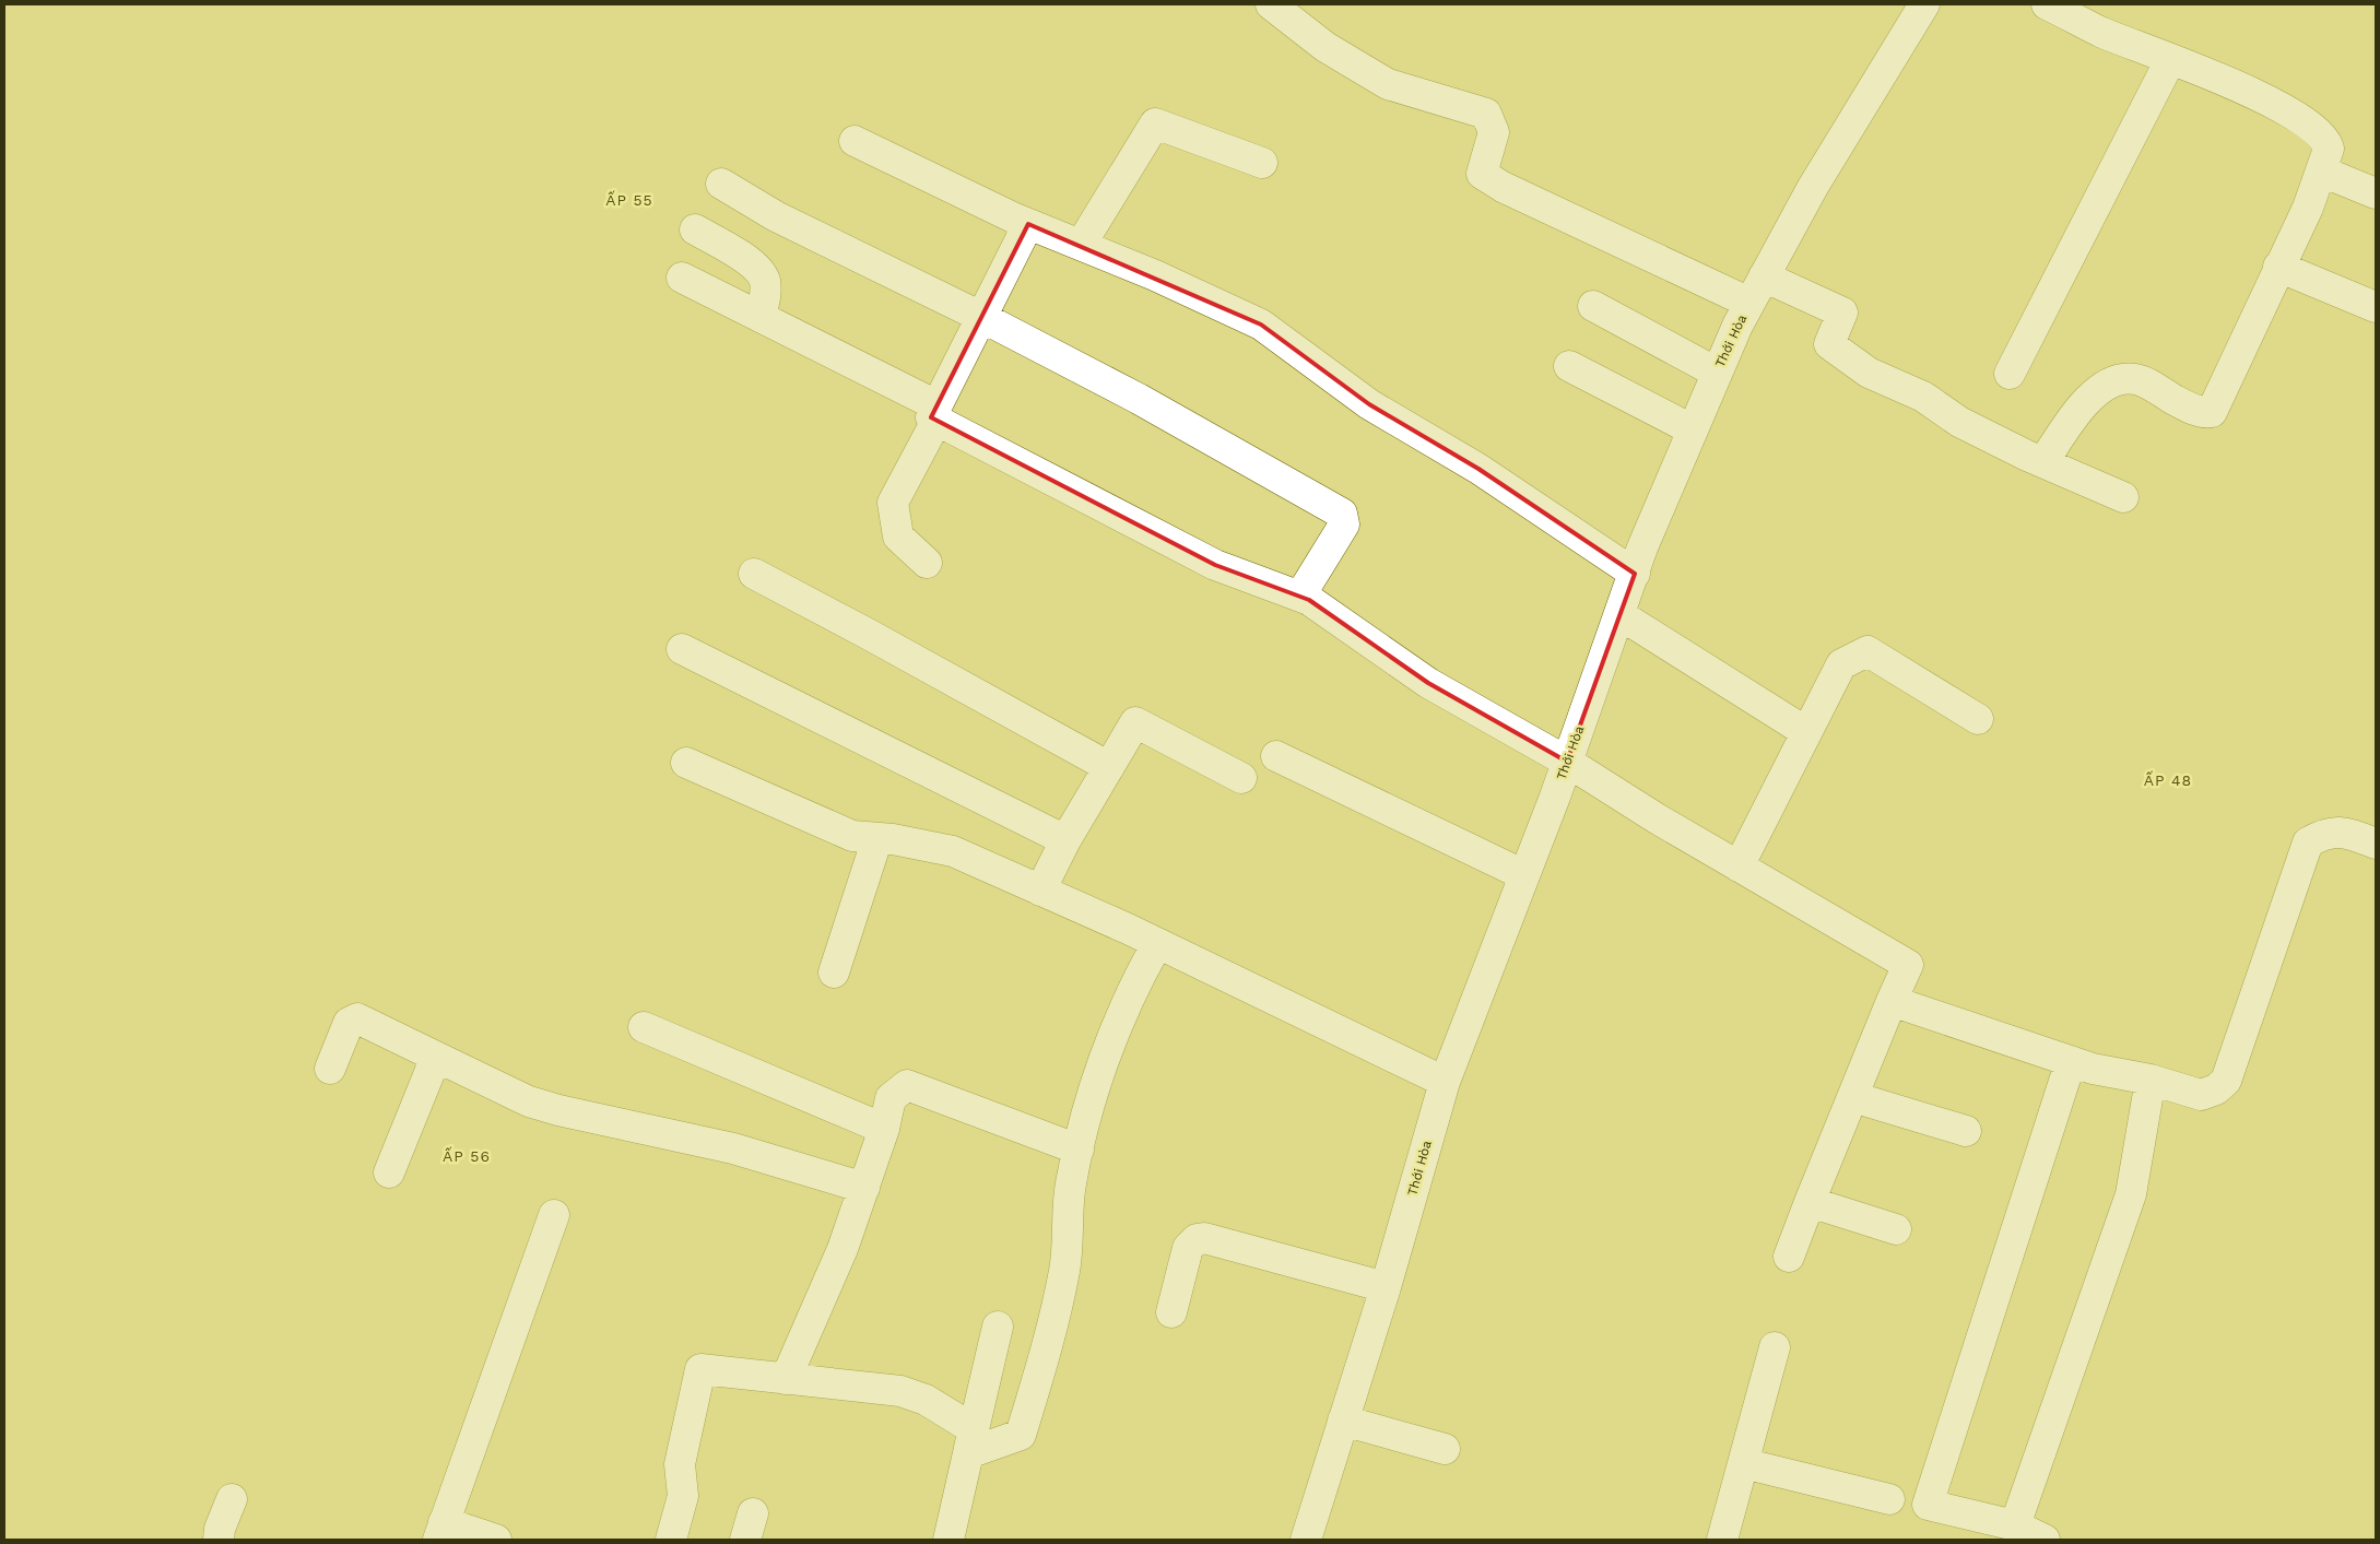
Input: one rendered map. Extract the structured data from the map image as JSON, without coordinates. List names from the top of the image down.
{
  "streets": {
    "street": ["Thới Hòa"]
  },
  "districts": ["ẤP 55", "ẤP 48", "ẤP 56"]
}
